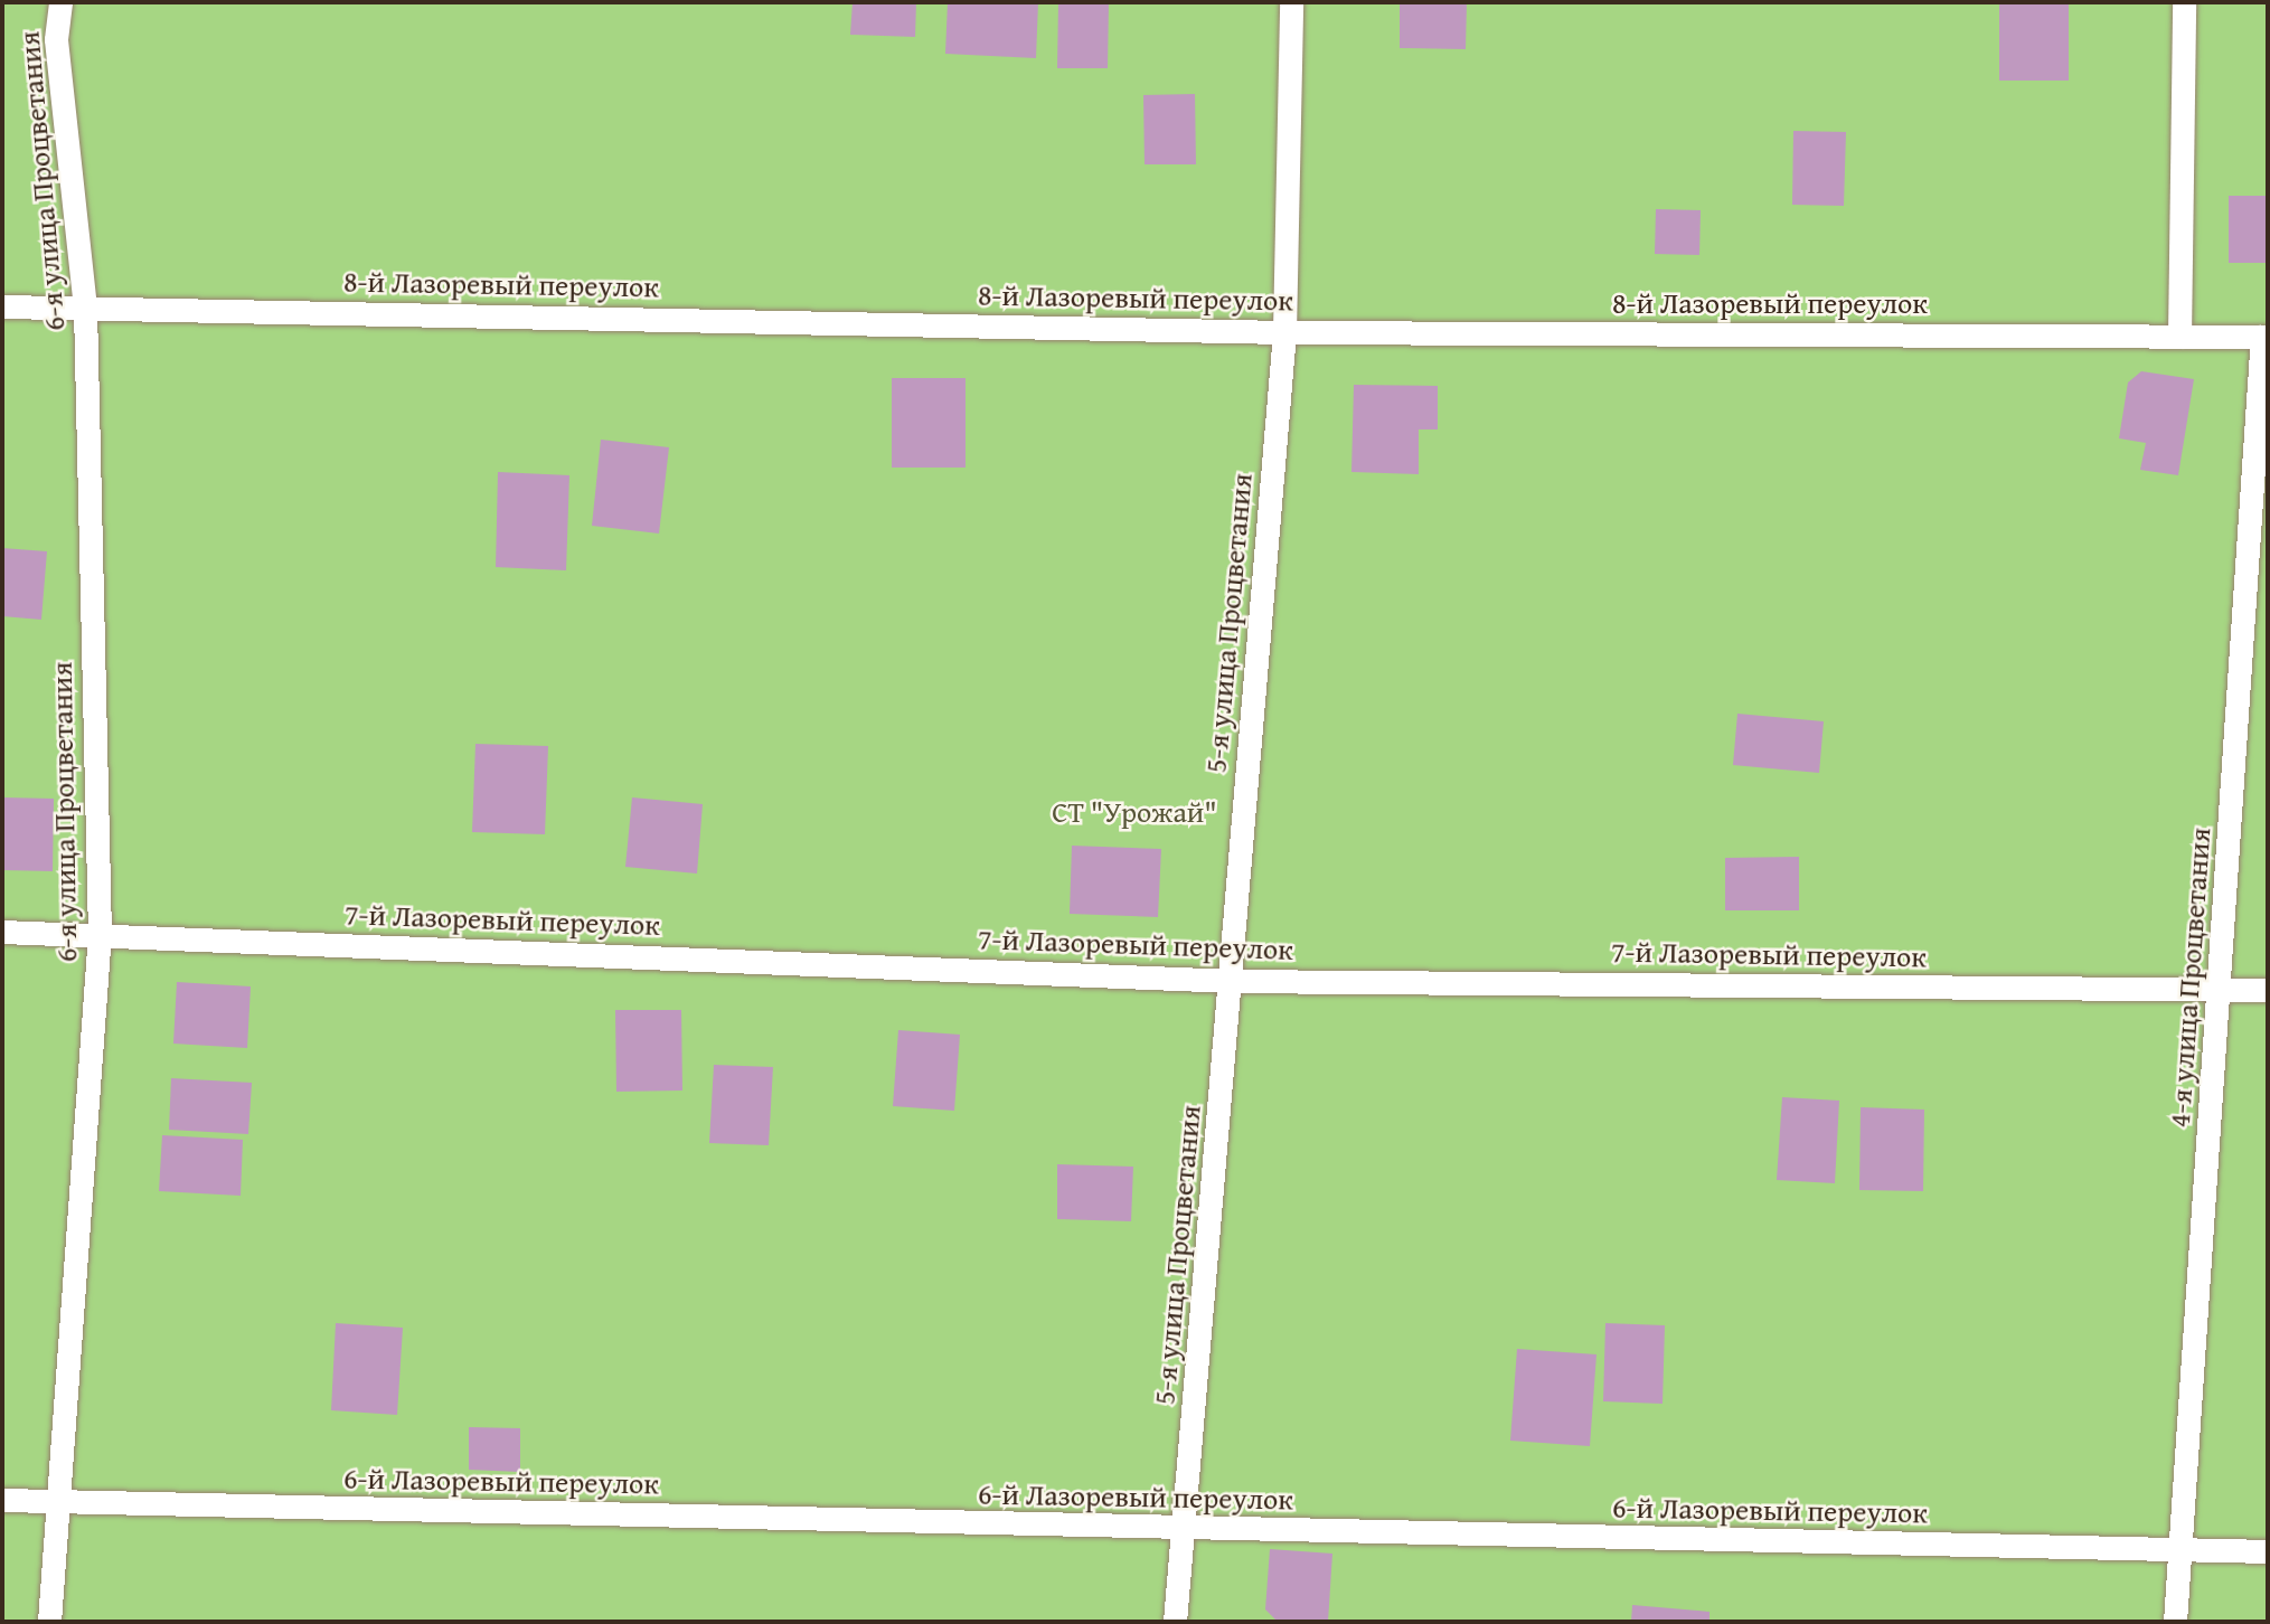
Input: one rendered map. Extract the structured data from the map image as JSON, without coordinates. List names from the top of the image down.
{
  "streets": {
    "lane": [
      "6-я улица Процветания",
      "8-й Лазоревый переулок",
      "5-я улица Процветания",
      "7-й Лазоревый переулок",
      "4-я улица Процветания",
      "6-й Лазоревый переулок"
    ]
  },
  "crossings": [
    ["6-я улица Процветания", "8-й Лазоревый переулок"],
    ["6-я улица Процветания", "7-й Лазоревый переулок"],
    ["6-я улица Процветания", "6-й Лазоревый переулок"],
    ["8-й Лазоревый переулок", "5-я улица Процветания"],
    ["8-й Лазоревый переулок", "4-я улица Процветания"],
    ["5-я улица Процветания", "7-й Лазоревый переулок"],
    ["5-я улица Процветания", "6-й Лазоревый переулок"],
    ["7-й Лазоревый переулок", "4-я улица Процветания"],
    ["4-я улица Процветания", "6-й Лазоревый переулок"]
  ],
  "parks": ["СТ \"Урожай\""]
}
